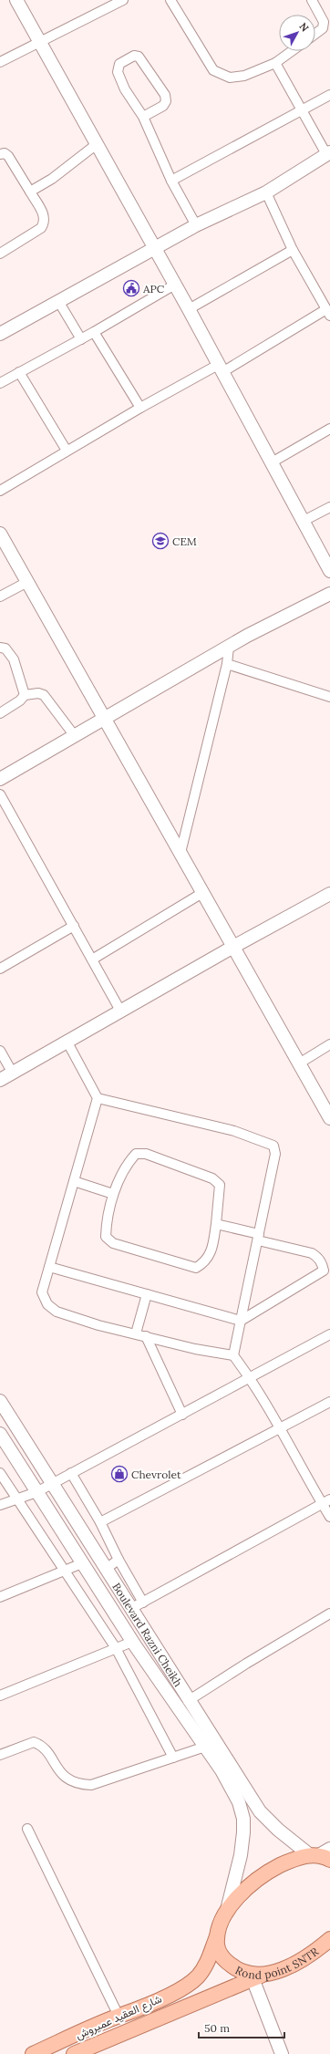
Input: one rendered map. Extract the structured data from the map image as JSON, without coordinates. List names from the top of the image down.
{
  "streets": {
    "main road": ["Rond point SNTR", "شارع العقيد عميروش"],
    "street": ["Boulevard Razni Cheikh"]
  },
  "crossings": [
    ["Boulevard Razni Cheikh", "Rond point SNTR"],
    ["Rond point SNTR", "شارع العقيد عميروش"]
  ],
  "places": {
    "public building": ["APC"],
    "school or university": ["CEM"],
    "shop": ["Chevrolet"]
  },
  "scale_bar": "50 m",
  "north": "top right"
}
